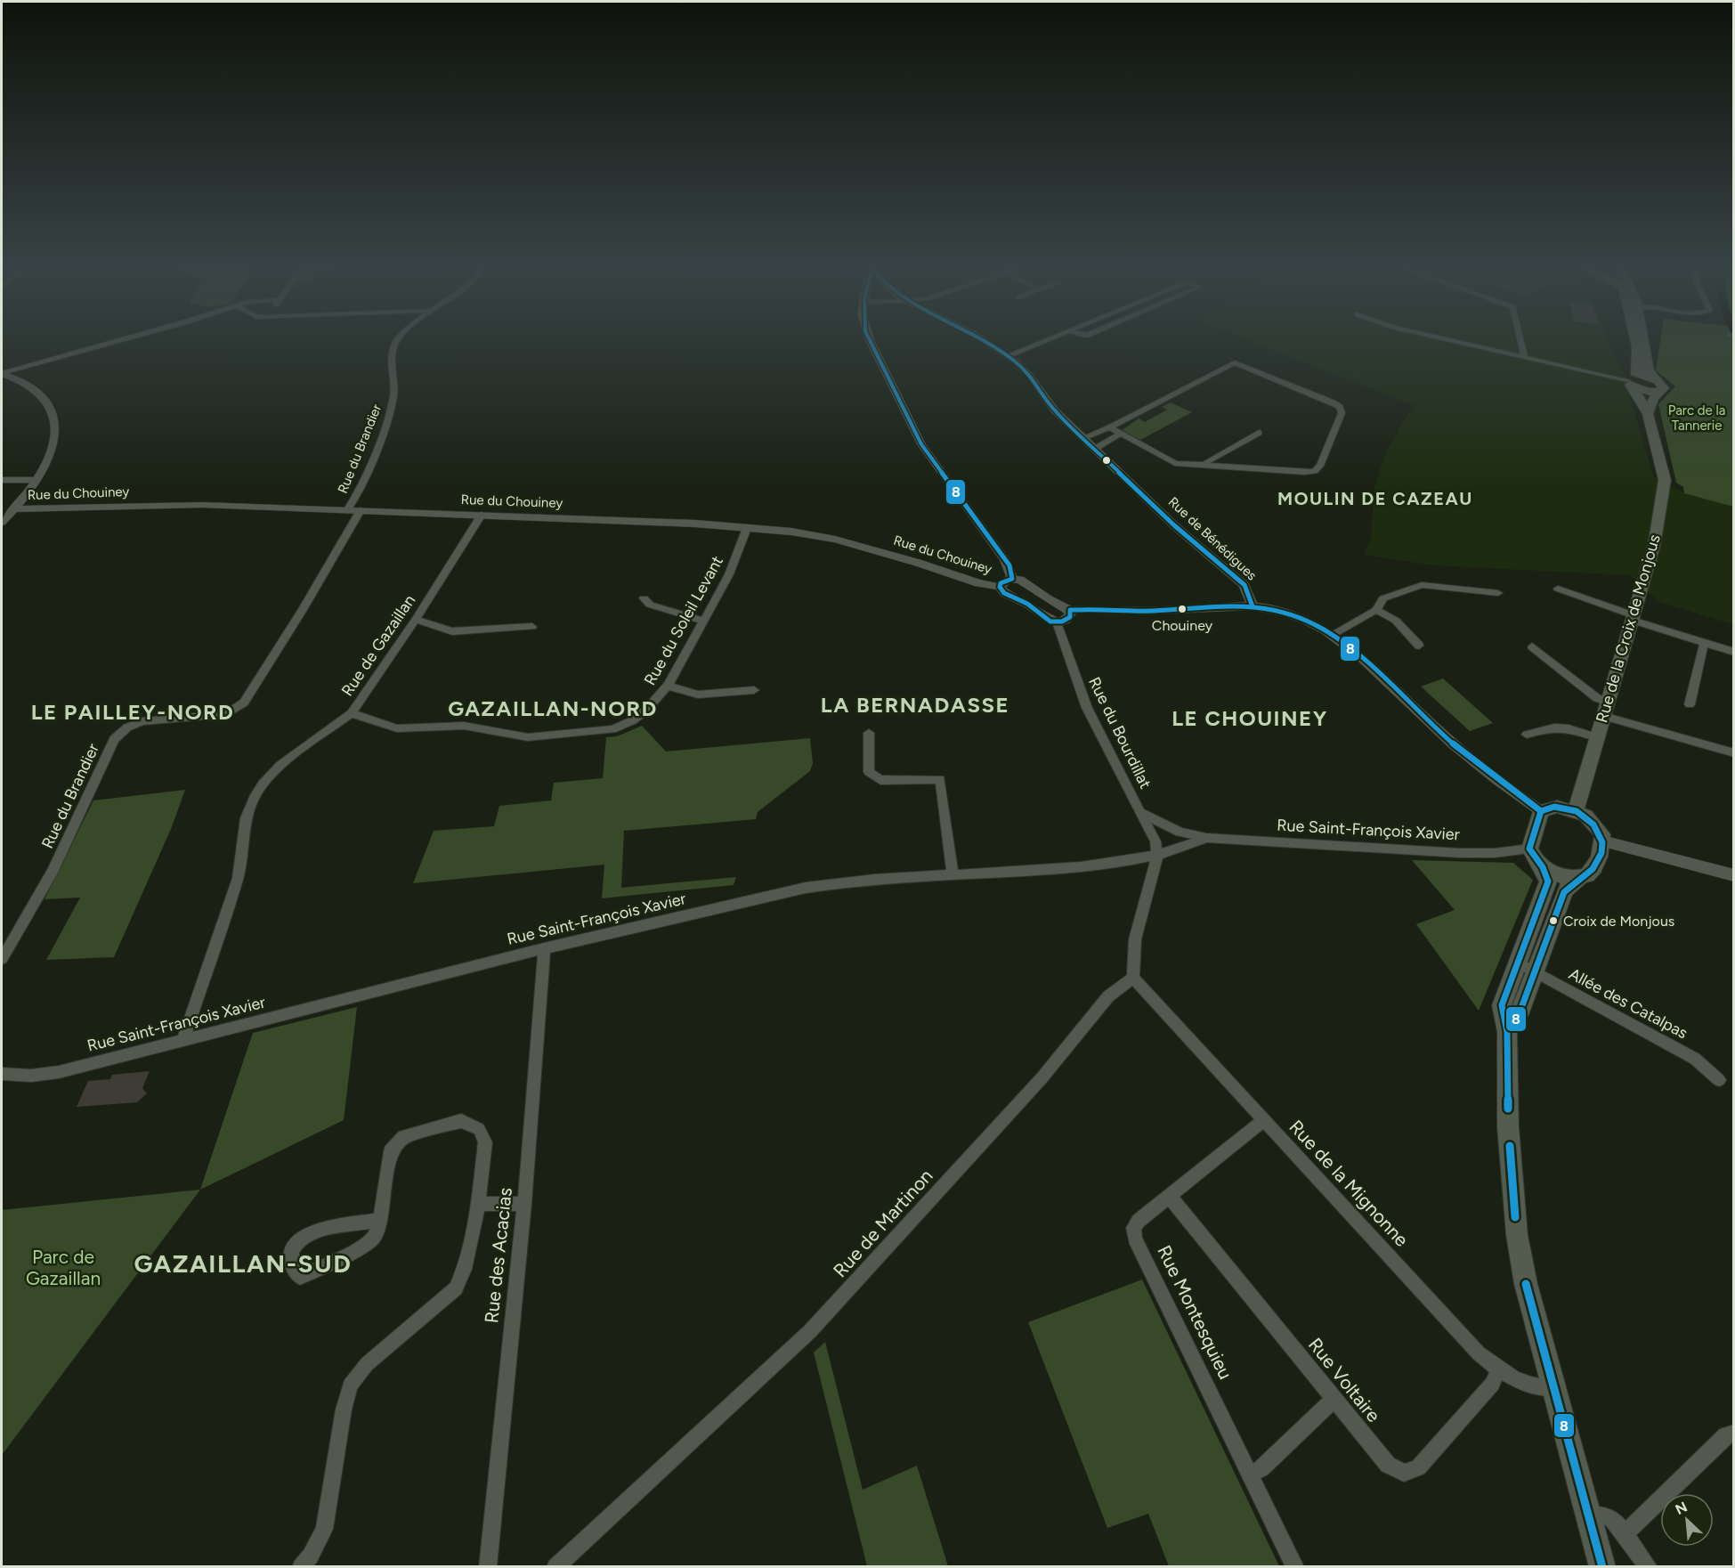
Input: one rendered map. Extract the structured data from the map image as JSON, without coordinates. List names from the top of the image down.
{
  "streets": {
    "main road": ["Rue de la Croix de Monjous"],
    "street": [
      "Rue du Brandier",
      "Rue du Chouiney",
      "Rue de Bénédigues",
      "Rue du Soleil Levant",
      "Rue de Gazaillan",
      "Rue du Bourdillat",
      "Rue Saint-François Xavier",
      "Allée des Catalpas",
      "Rue de la Mignonne",
      "Rue de Martinon",
      "Rue des Acacias",
      "Rue Montesquieu",
      "Rue Voltaire"
    ]
  },
  "crossings": [
    ["Rue du Brandier", "Rue du Chouiney"],
    ["Rue du Chouiney", "Rue du Soleil Levant"],
    ["Rue du Chouiney", "Rue de Gazaillan"],
    ["Rue de Bénédigues", "Rue de la Croix de Monjous"],
    ["Rue de Bénédigues", "Rue Saint-François Xavier"],
    ["Rue du Soleil Levant", "Rue de Gazaillan"],
    ["Rue de la Croix de Monjous", "Rue Saint-François Xavier"],
    ["Rue de Gazaillan", "Rue Saint-François Xavier"],
    ["Rue du Bourdillat", "Rue Saint-François Xavier"],
    ["Rue Saint-François Xavier", "Rue des Acacias"],
    ["Rue de la Mignonne", "Rue de Martinon"],
    ["Rue de la Mignonne", "Rue Montesquieu"],
    ["Rue de la Mignonne", "Rue Voltaire"],
    ["Rue Montesquieu", "Rue Voltaire"]
  ],
  "districts": [
    "MOULIN DE CAZEAU",
    "LA BERNADASSE",
    "GAZAILLAN-NORD",
    "LE PAILLEY-NORD",
    "LE CHOUINEY",
    "GAZAILLAN-SUD"
  ],
  "parks": ["Parc de la Tannerie", "Parc de Gazaillan"],
  "places": ["Chouiney", "Croix de Monjous"],
  "lines": ["transit line 8"],
  "north": "top left"
}
